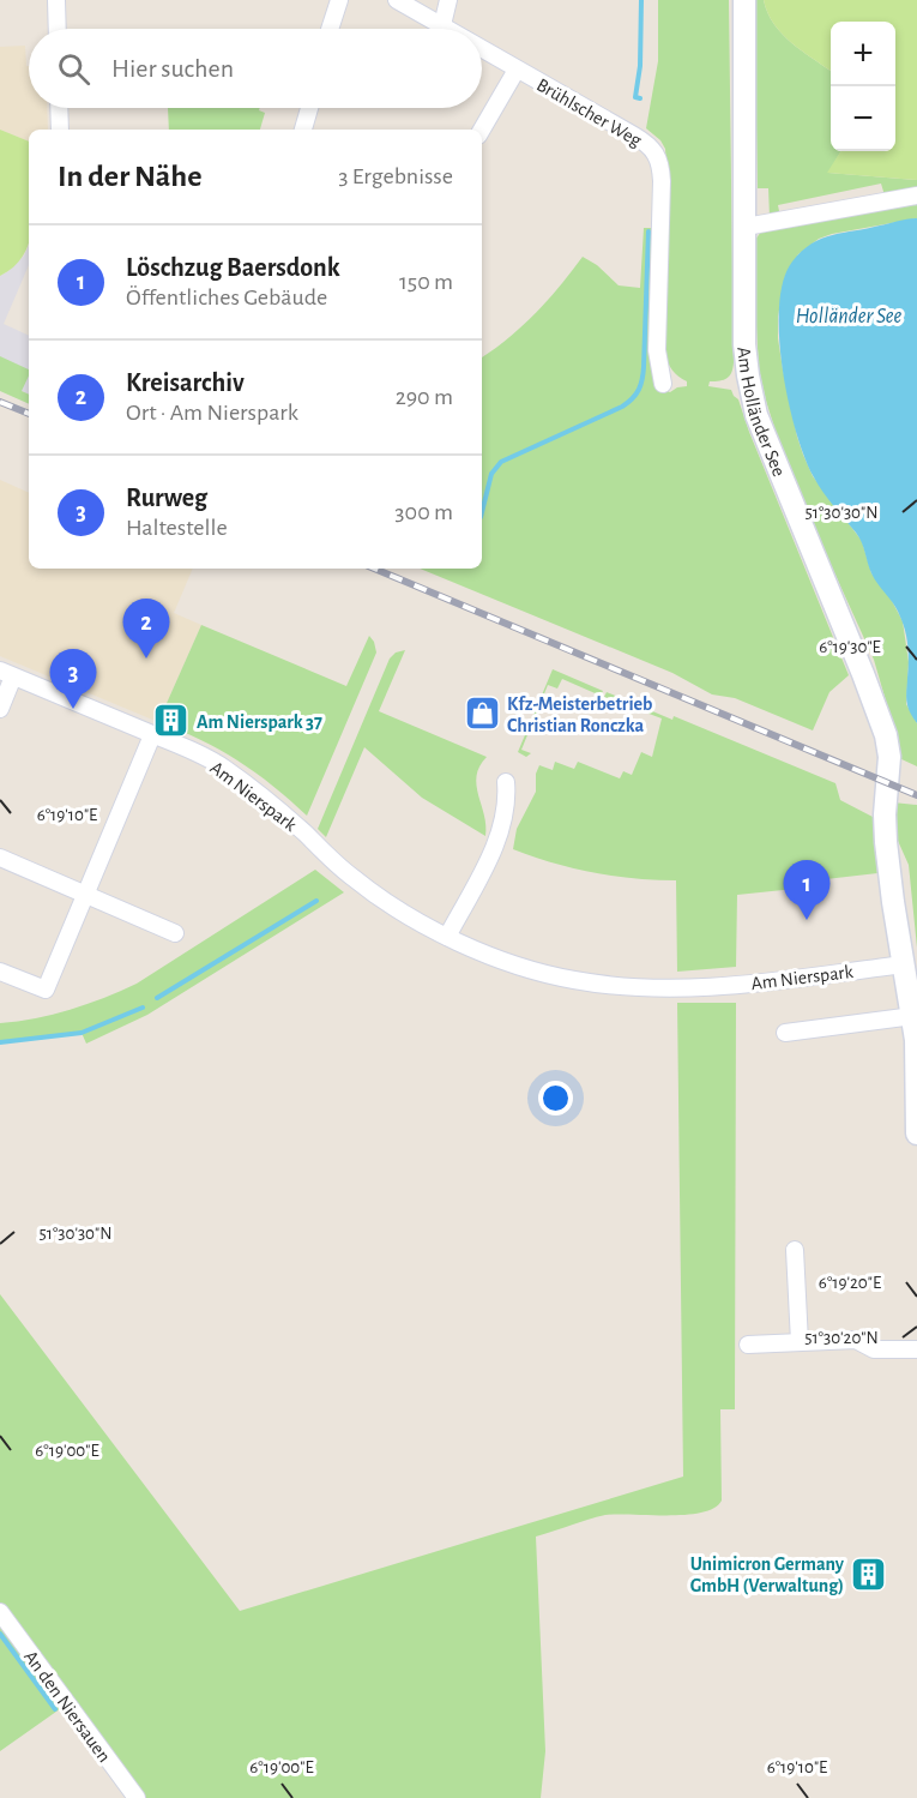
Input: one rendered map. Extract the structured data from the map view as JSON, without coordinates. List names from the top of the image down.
{
  "streets": {
    "street": [
      "Brühlscher Weg",
      "Am Holländer See",
      "Am Nierspark",
      "An den Niersauen"
    ]
  },
  "crossings": [
    ["Am Holländer See", "Am Nierspark"]
  ],
  "water": ["Holländer See"],
  "places": {
    "shop": ["Kfz-Meisterbetrieb Christian Ronczka"],
    "building": ["Am Nierspark 37", "Unimicron Germany GmbH (Verwaltung)"]
  },
  "page": {
    "map_buttons": ["+", "−"],
    "search": "Hier suchen",
    "heading": ["In der Nähe", "3 Ergebnisse"],
    "list": [
      {
        "mark": "1",
        "name": "Löschzug Baersdonk",
        "note": "Öffentliches Gebäude",
        "value": "150 m"
      },
      {
        "mark": "2",
        "name": "Kreisarchiv",
        "note": "Ort · Am Nierspark",
        "value": "290 m"
      },
      {
        "mark": "3",
        "name": "Rurweg",
        "note": "Haltestelle",
        "value": "300 m"
      }
    ],
    "pins": ["2", "3", "1"]
  },
  "coordinates": [
    "51°30'30\"N",
    "6°19'30\"E",
    "6°19'10\"E",
    "6°19'20\"E",
    "51°30'20\"N",
    "6°19'00\"E"
  ]
}
